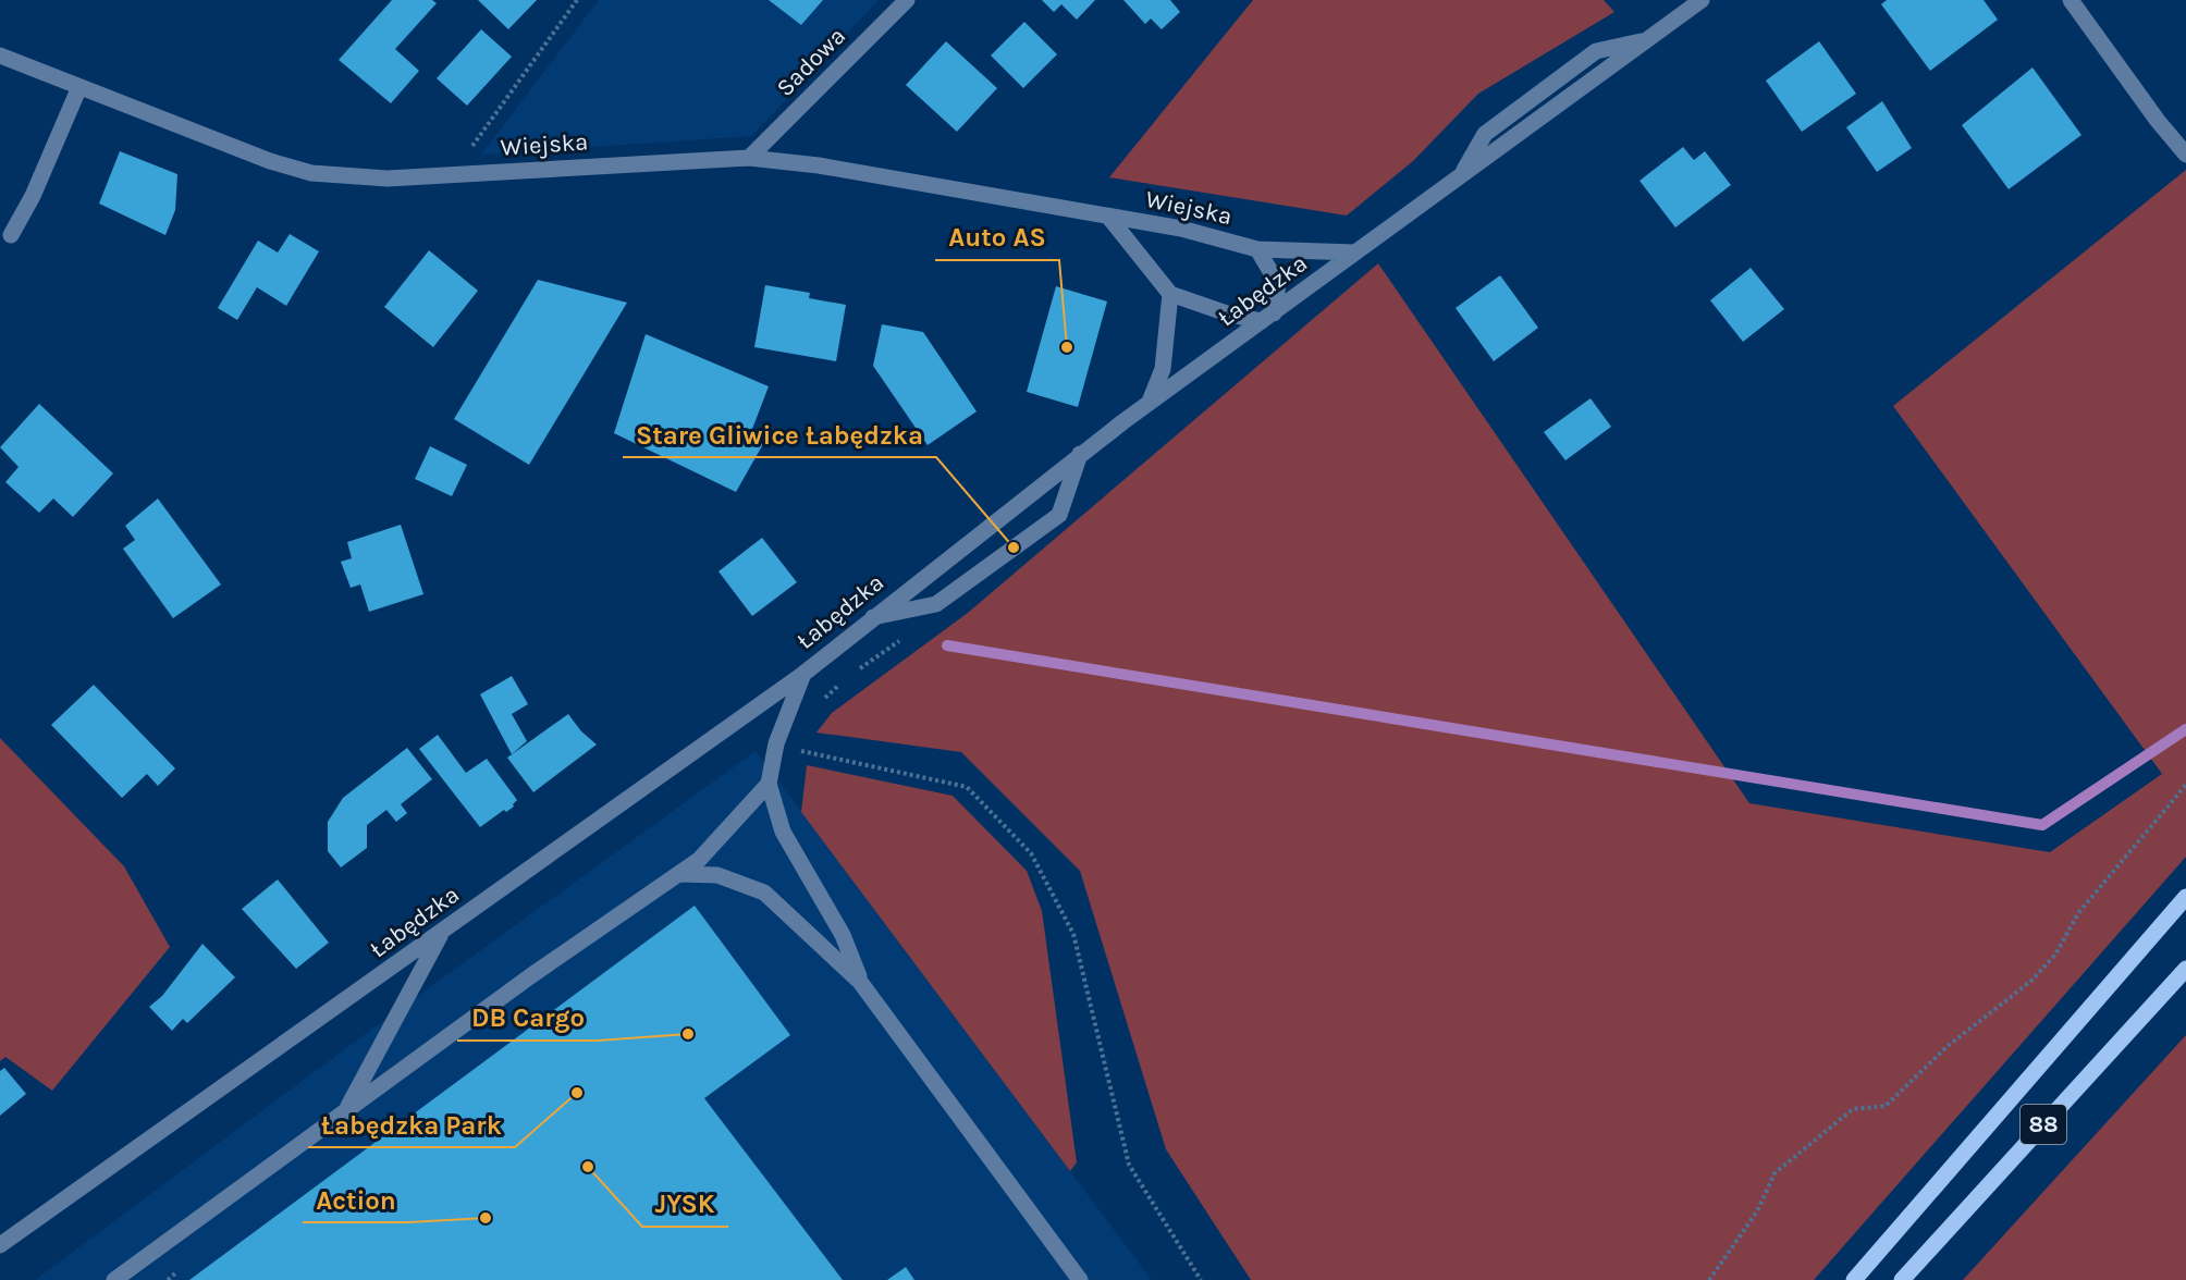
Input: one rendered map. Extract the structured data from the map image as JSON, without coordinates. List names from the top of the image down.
{
  "streets": {
    "main road": ["88"],
    "street": ["Sadowa", "Wiejska", "Łabędzka"]
  },
  "crossings": [
    ["Sadowa", "Wiejska"],
    ["Wiejska", "Łabędzka"]
  ],
  "places": [
    "Auto AS",
    "Stare Gliwice Łabędzka",
    "DB Cargo",
    "Łabędzka Park",
    "JYSK",
    "Action"
  ]
}
